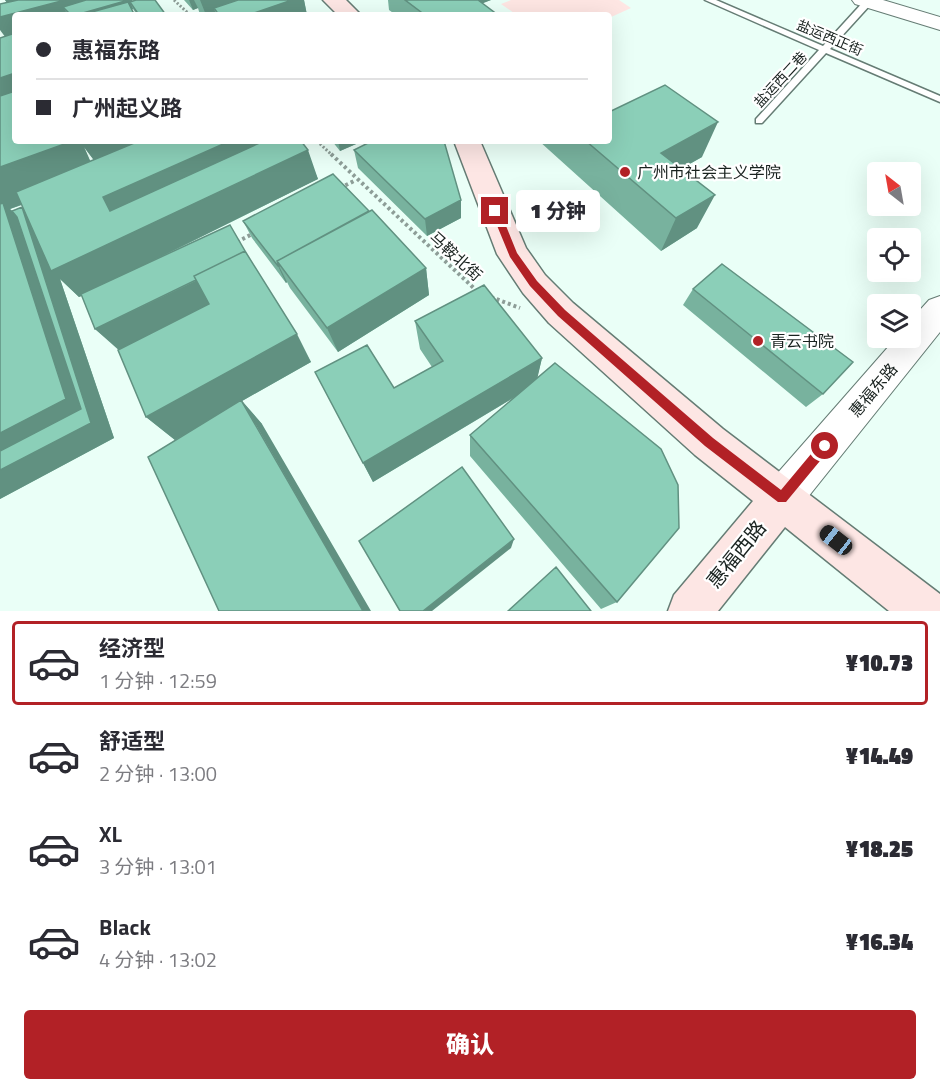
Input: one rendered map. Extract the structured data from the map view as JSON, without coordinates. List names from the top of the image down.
{
  "streets": {
    "main road": ["惠福西路"],
    "street": ["惠福东路"],
    "lane": ["盐运西正街", "盐运西二巷"],
    "path": ["马鞍北街"]
  },
  "crossings": [
    ["盐运西正街", "盐运西二巷"],
    ["惠福东路", "惠福西路"]
  ],
  "places": ["广州市社会主义学院", "青云书院"],
  "north": "top left",
  "page": {
    "banner": ["惠福东路", "广州起义路"],
    "bubble": "1 分钟",
    "list": [
      {
        "name": "经济型",
        "note": "1 分钟 · 12:59",
        "value": "¥10.73"
      },
      {
        "name": "舒适型",
        "note": "2 分钟 · 13:00",
        "value": "¥14.49"
      },
      {
        "name": "XL",
        "note": "3 分钟 · 13:01",
        "value": "¥18.25"
      },
      {
        "name": "Black",
        "note": "4 分钟 · 13:02",
        "value": "¥16.34"
      }
    ],
    "buttons": "确认"
  }
}
